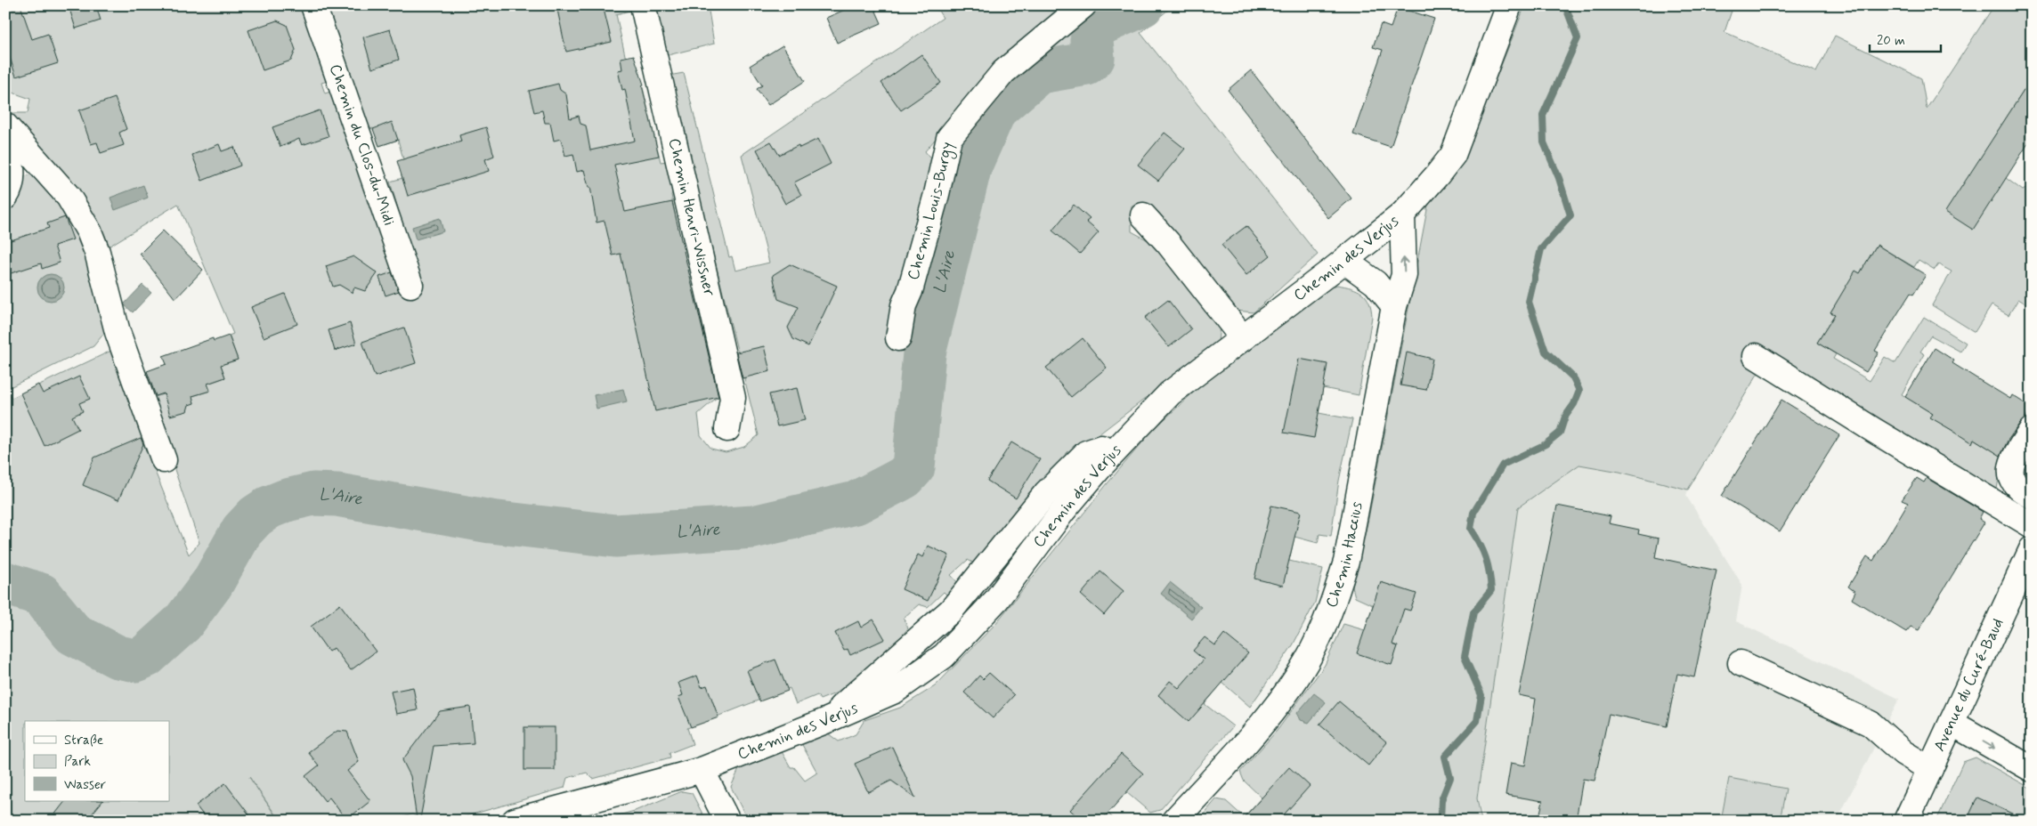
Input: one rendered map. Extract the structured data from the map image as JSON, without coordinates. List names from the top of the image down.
{
  "streets": {
    "street": [
      "Chemin du Clos-du-Midi",
      "Chemin Louis-Burgy",
      "Chemin Henri-Wissner",
      "Chemin des Verjus",
      "Chemin Haccius",
      "Avenue du Curé-Baud"
    ]
  },
  "crossings": [
    ["Chemin des Verjus", "Chemin Haccius"]
  ],
  "water": ["L'Aire"],
  "legend": ["Straße", "Park", "Wasser"],
  "scale_bar": "20 m"
}
